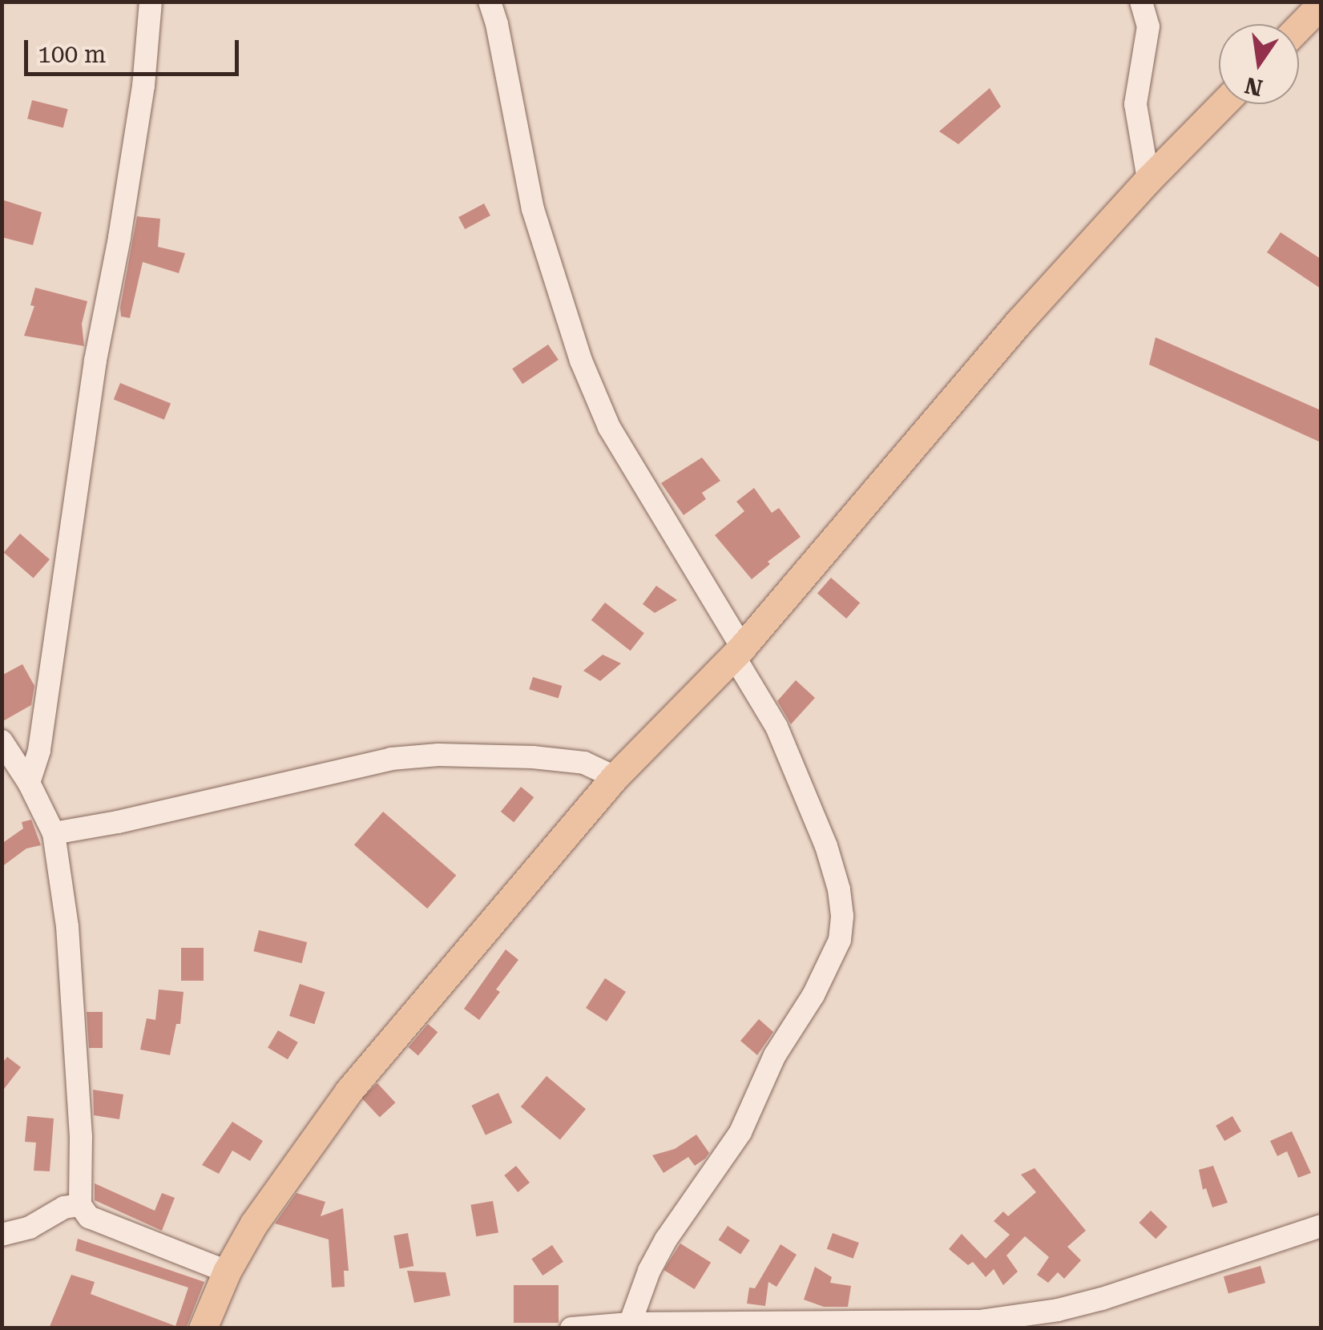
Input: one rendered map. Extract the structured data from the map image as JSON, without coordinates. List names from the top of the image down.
{
  "scale_bar": "100 m",
  "north": "bottom"
}
